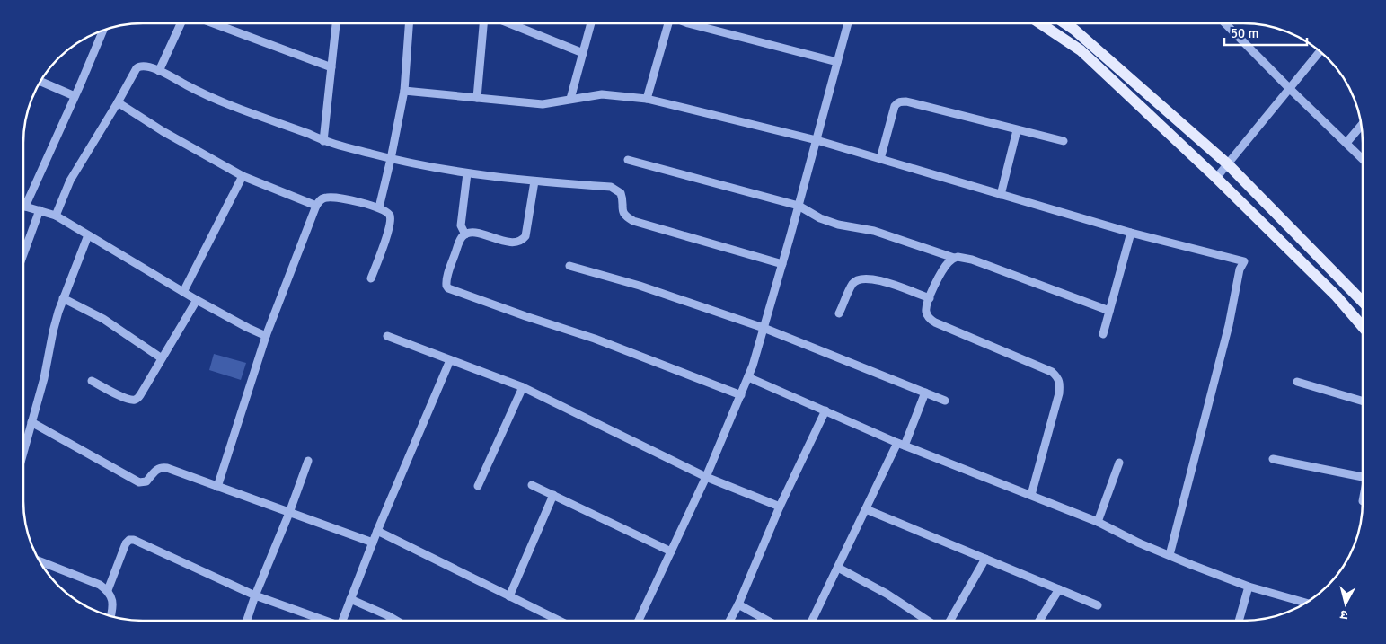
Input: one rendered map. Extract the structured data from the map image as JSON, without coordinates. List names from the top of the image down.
{
  "scale_bar": "50 m",
  "north": "bottom"
}
